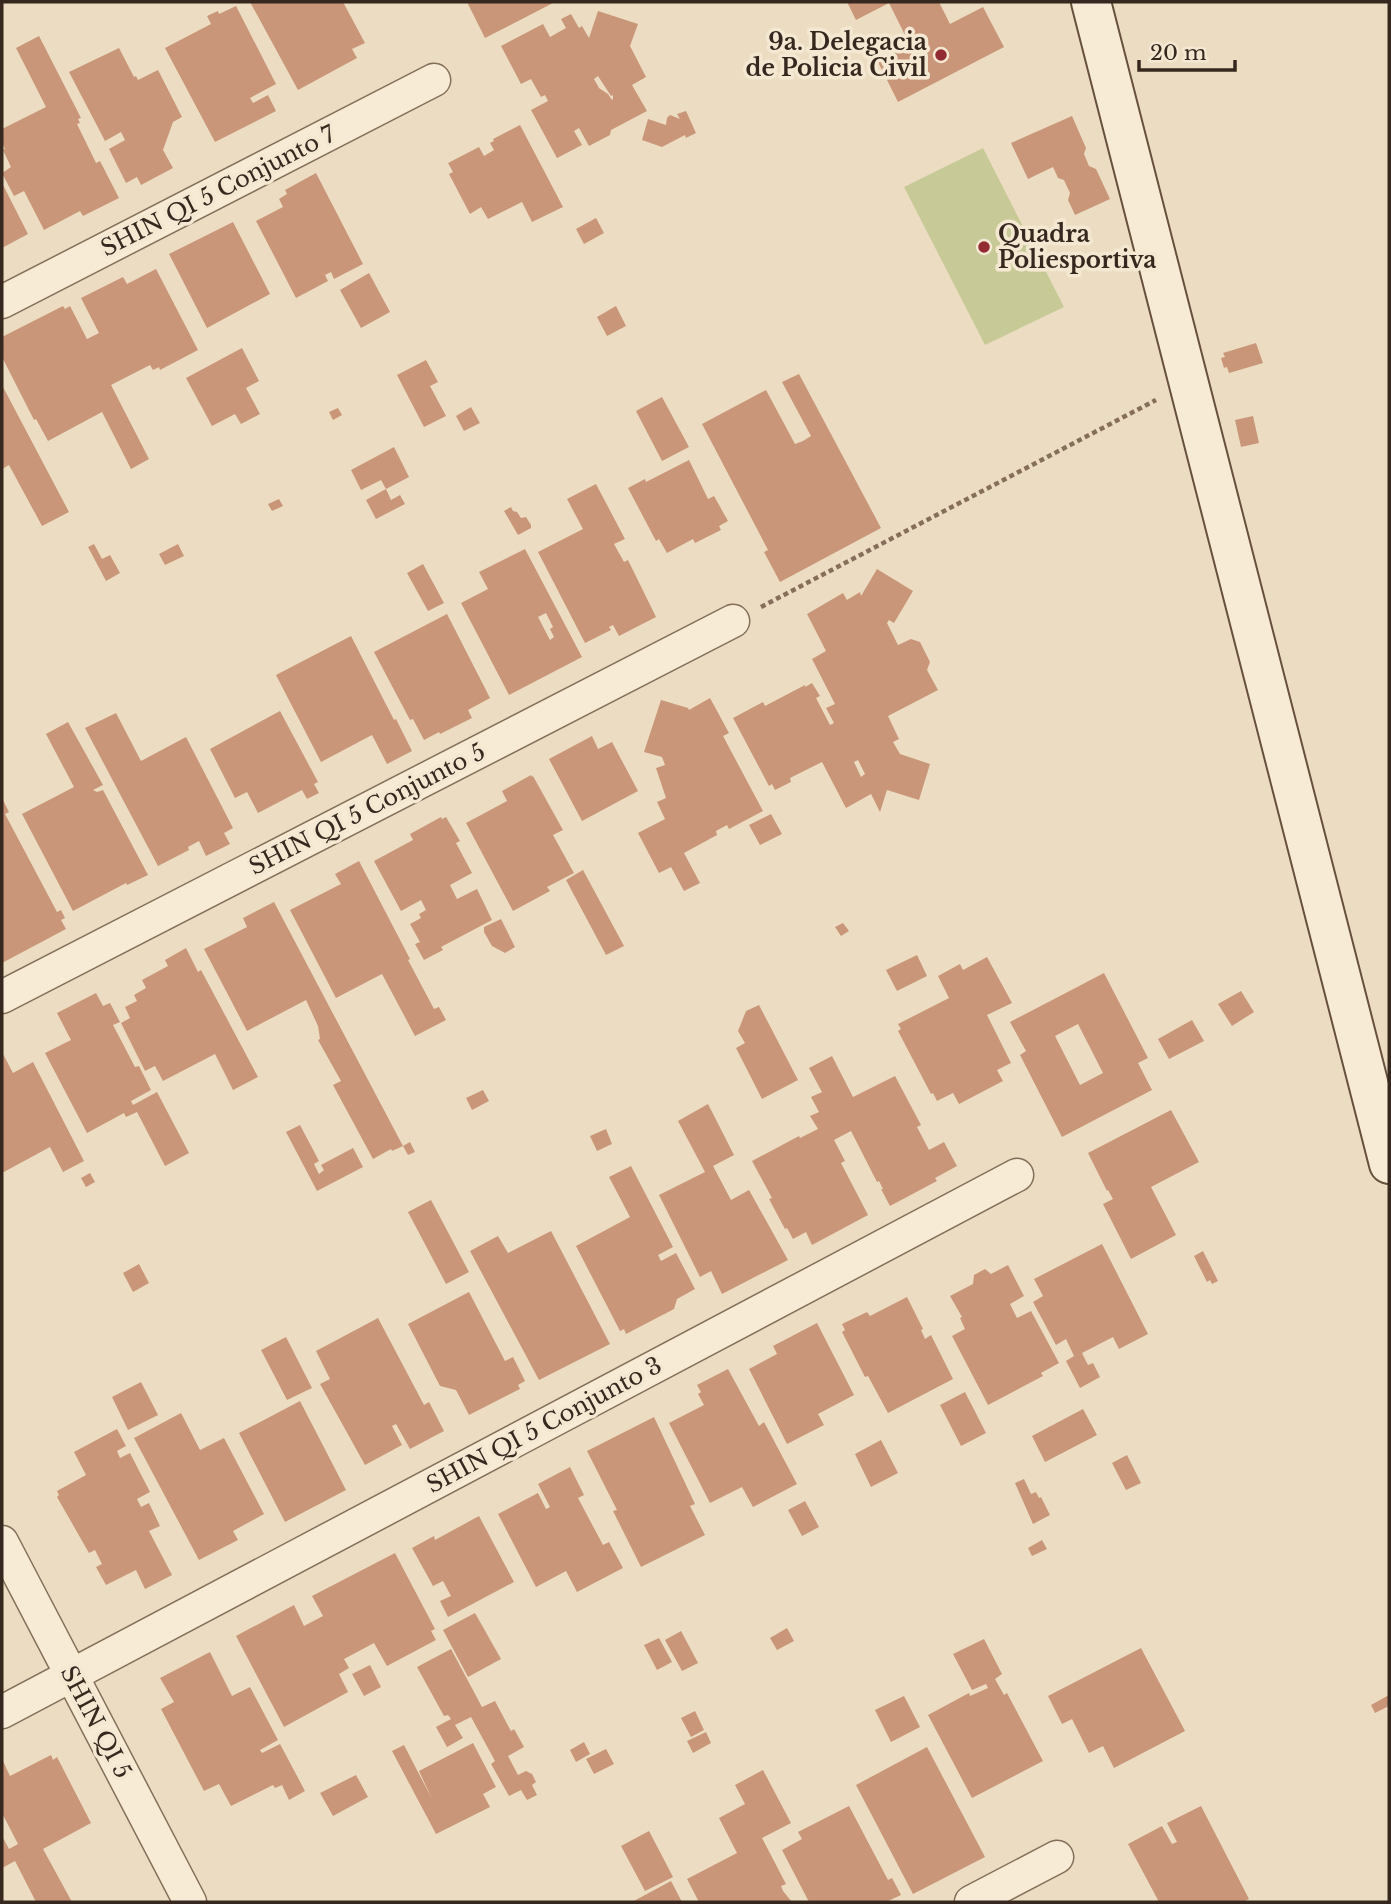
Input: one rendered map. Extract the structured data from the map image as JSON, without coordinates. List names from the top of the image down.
{
  "streets": {
    "street": [
      "SHIN QI 5 Conjunto 7",
      "SHIN QI 5 Conjunto 5",
      "SHIN QI 5 Conjunto 3",
      "SHIN QI 5"
    ]
  },
  "crossings": [
    ["SHIN QI 5 Conjunto 3", "SHIN QI 5"]
  ],
  "places": ["9a. Delegacia de Policia Civil", "Quadra Poliesportiva"],
  "scale_bar": "20 m"
}
